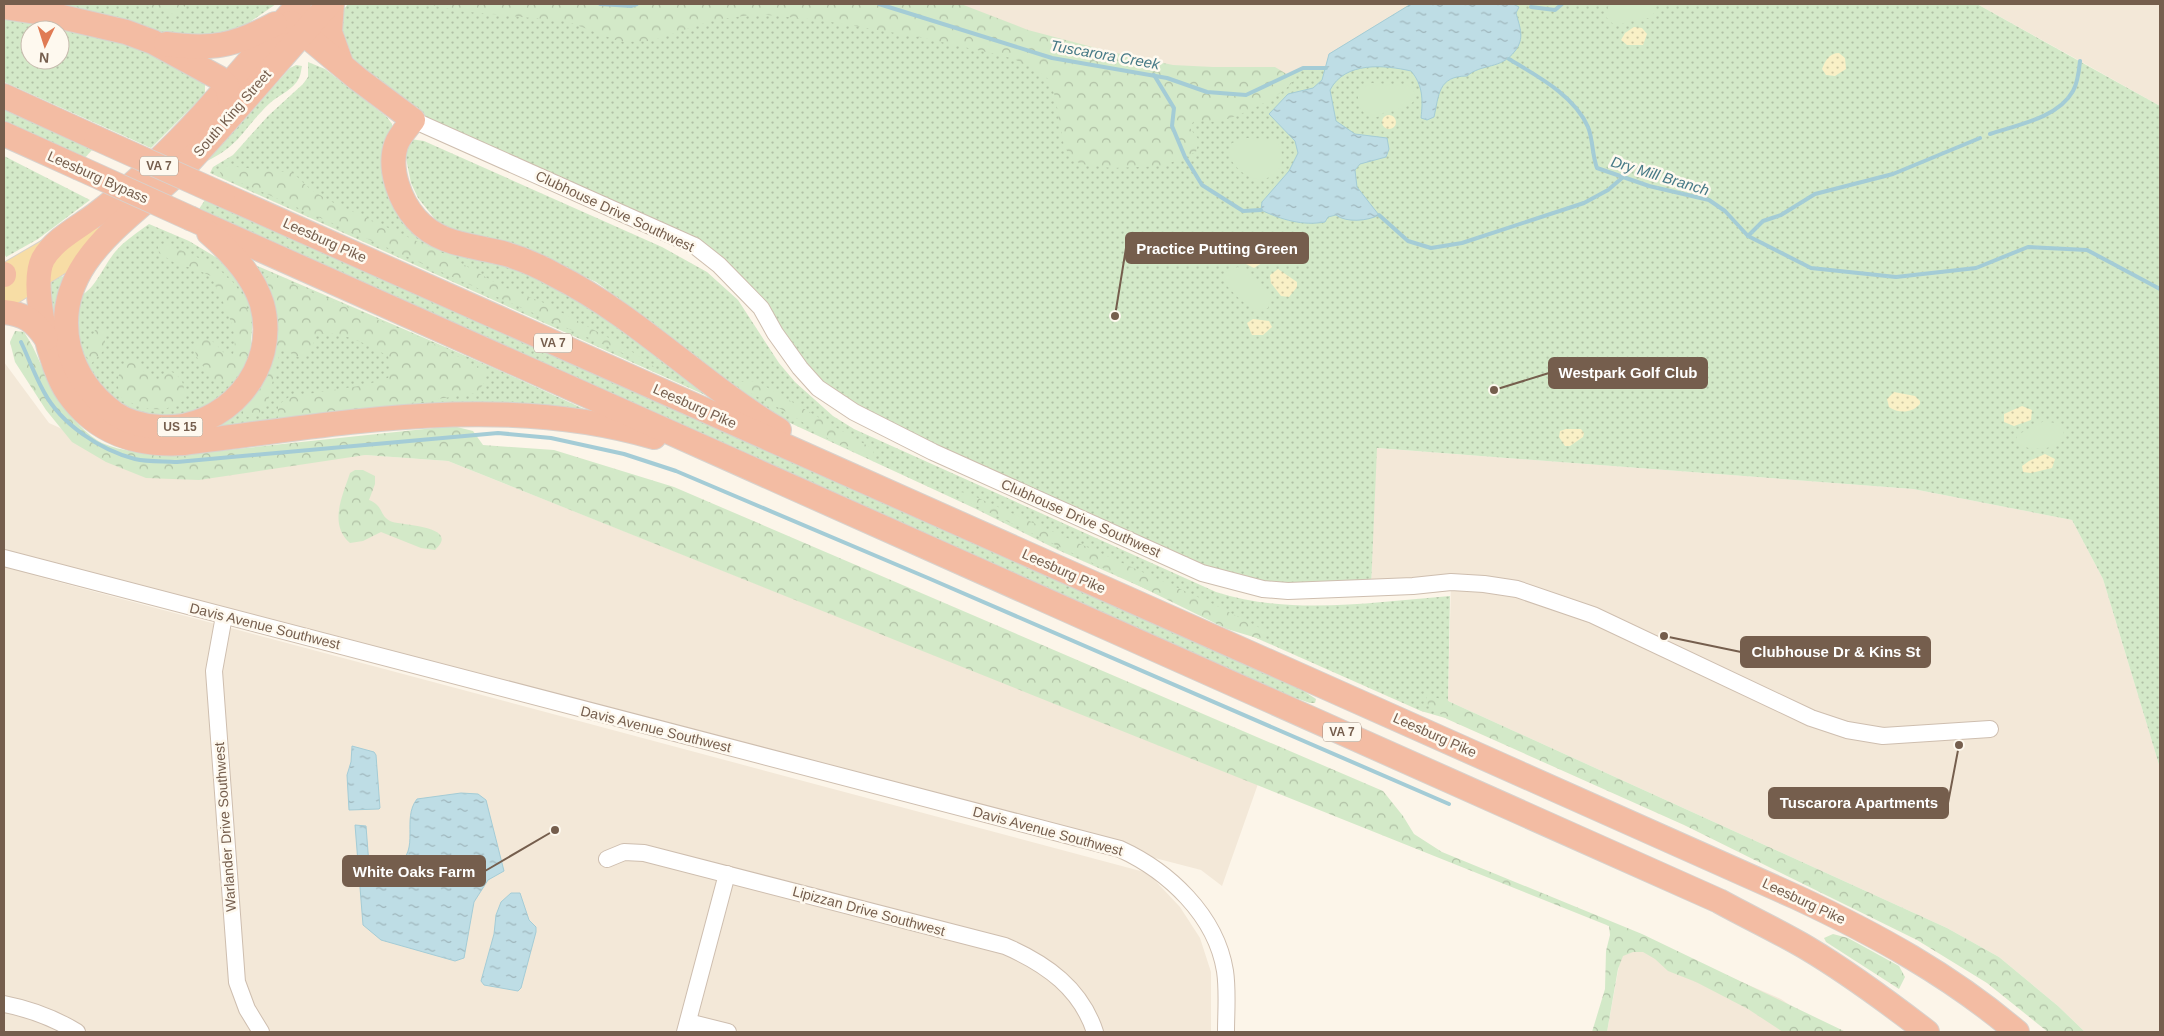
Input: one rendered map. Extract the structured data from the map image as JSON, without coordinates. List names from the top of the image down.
{
  "streets": {
    "highway": [
      "South King Street",
      "VA 7",
      "Leesburg Bypass",
      "Clubhouse Drive Southwest",
      "Leesburg Pike",
      "US 15"
    ],
    "street": ["Davis Avenue Southwest", "Warlander Drive Southwest", "Lipizzan Drive Southwest"]
  },
  "crossings": [
    ["South King Street", "Clubhouse Drive Southwest"],
    ["South King Street", "US 15"],
    ["VA 7", "Leesburg Bypass"],
    ["VA 7", "US 15"],
    ["Leesburg Bypass", "US 15"],
    ["Davis Avenue Southwest", "Warlander Drive Southwest"]
  ],
  "water": ["Tuscarora Creek", "Dry Mill Branch"],
  "places": [
    "Practice Putting Green",
    "Westpark Golf Club",
    "Clubhouse Dr & Kins St",
    "Tuscarora Apartments",
    "White Oaks Farm"
  ],
  "north": "bottom"
}
